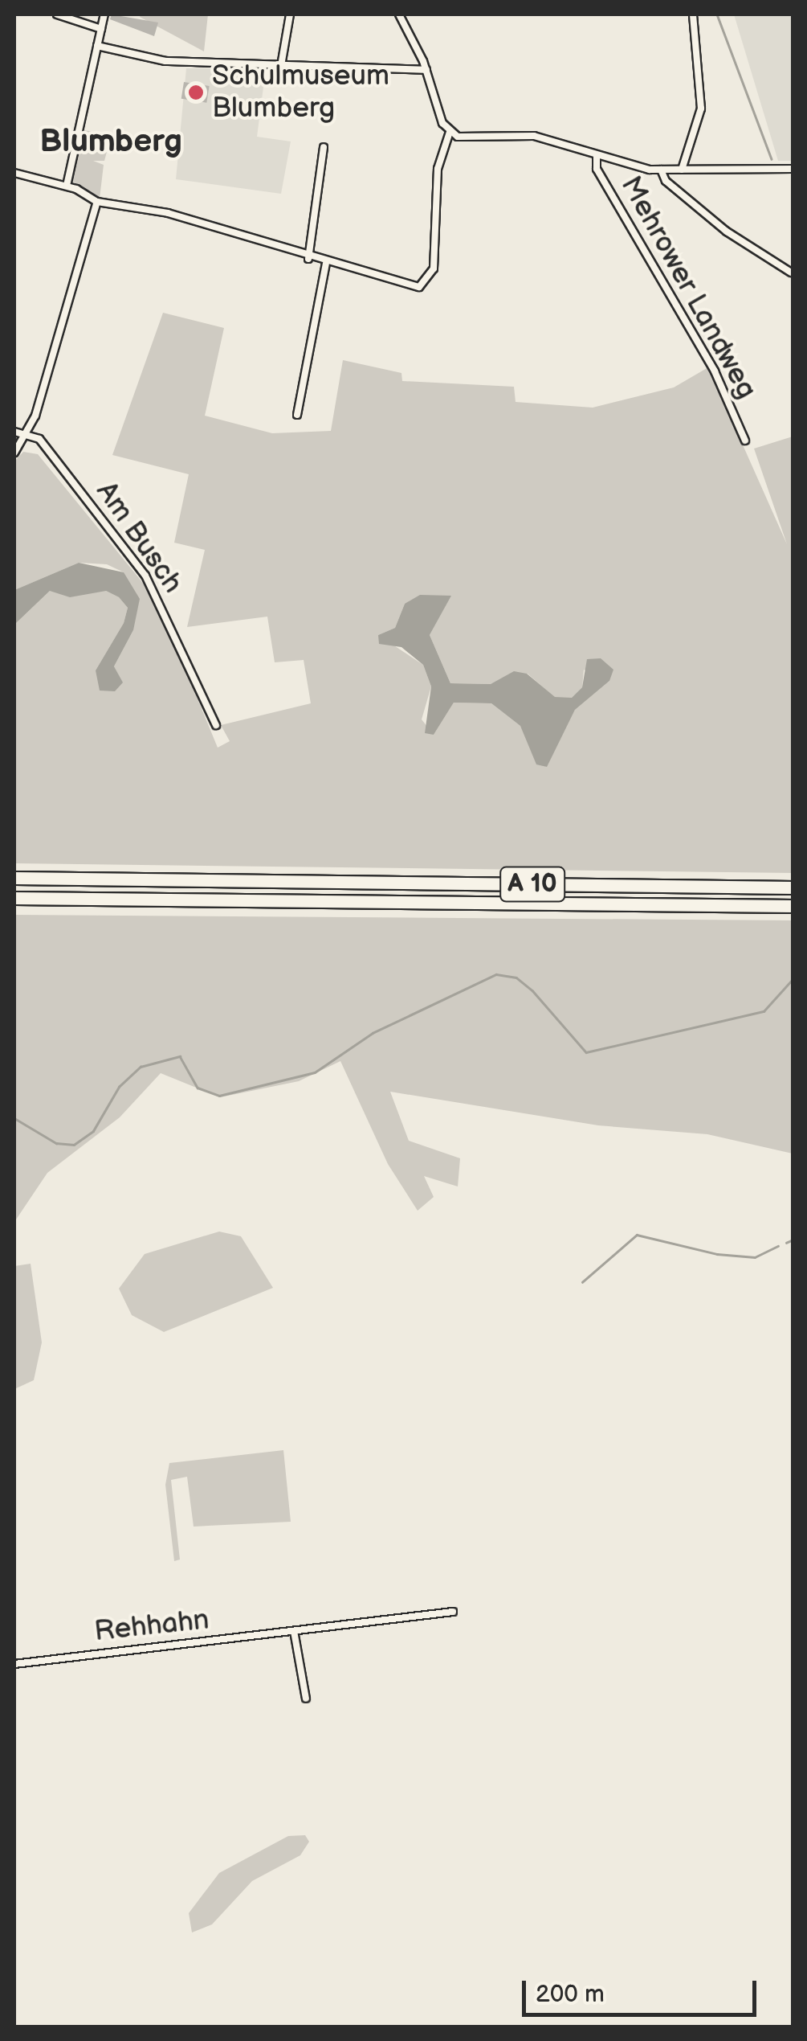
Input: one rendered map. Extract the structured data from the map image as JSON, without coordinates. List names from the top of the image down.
{
  "streets": {
    "highway": ["A 10"],
    "street": ["Mehrower Landweg", "Am Busch", "Rehhahn"]
  },
  "districts": ["Blumberg"],
  "places": ["Schulmuseum Blumberg"],
  "scale_bar": "200 m"
}
